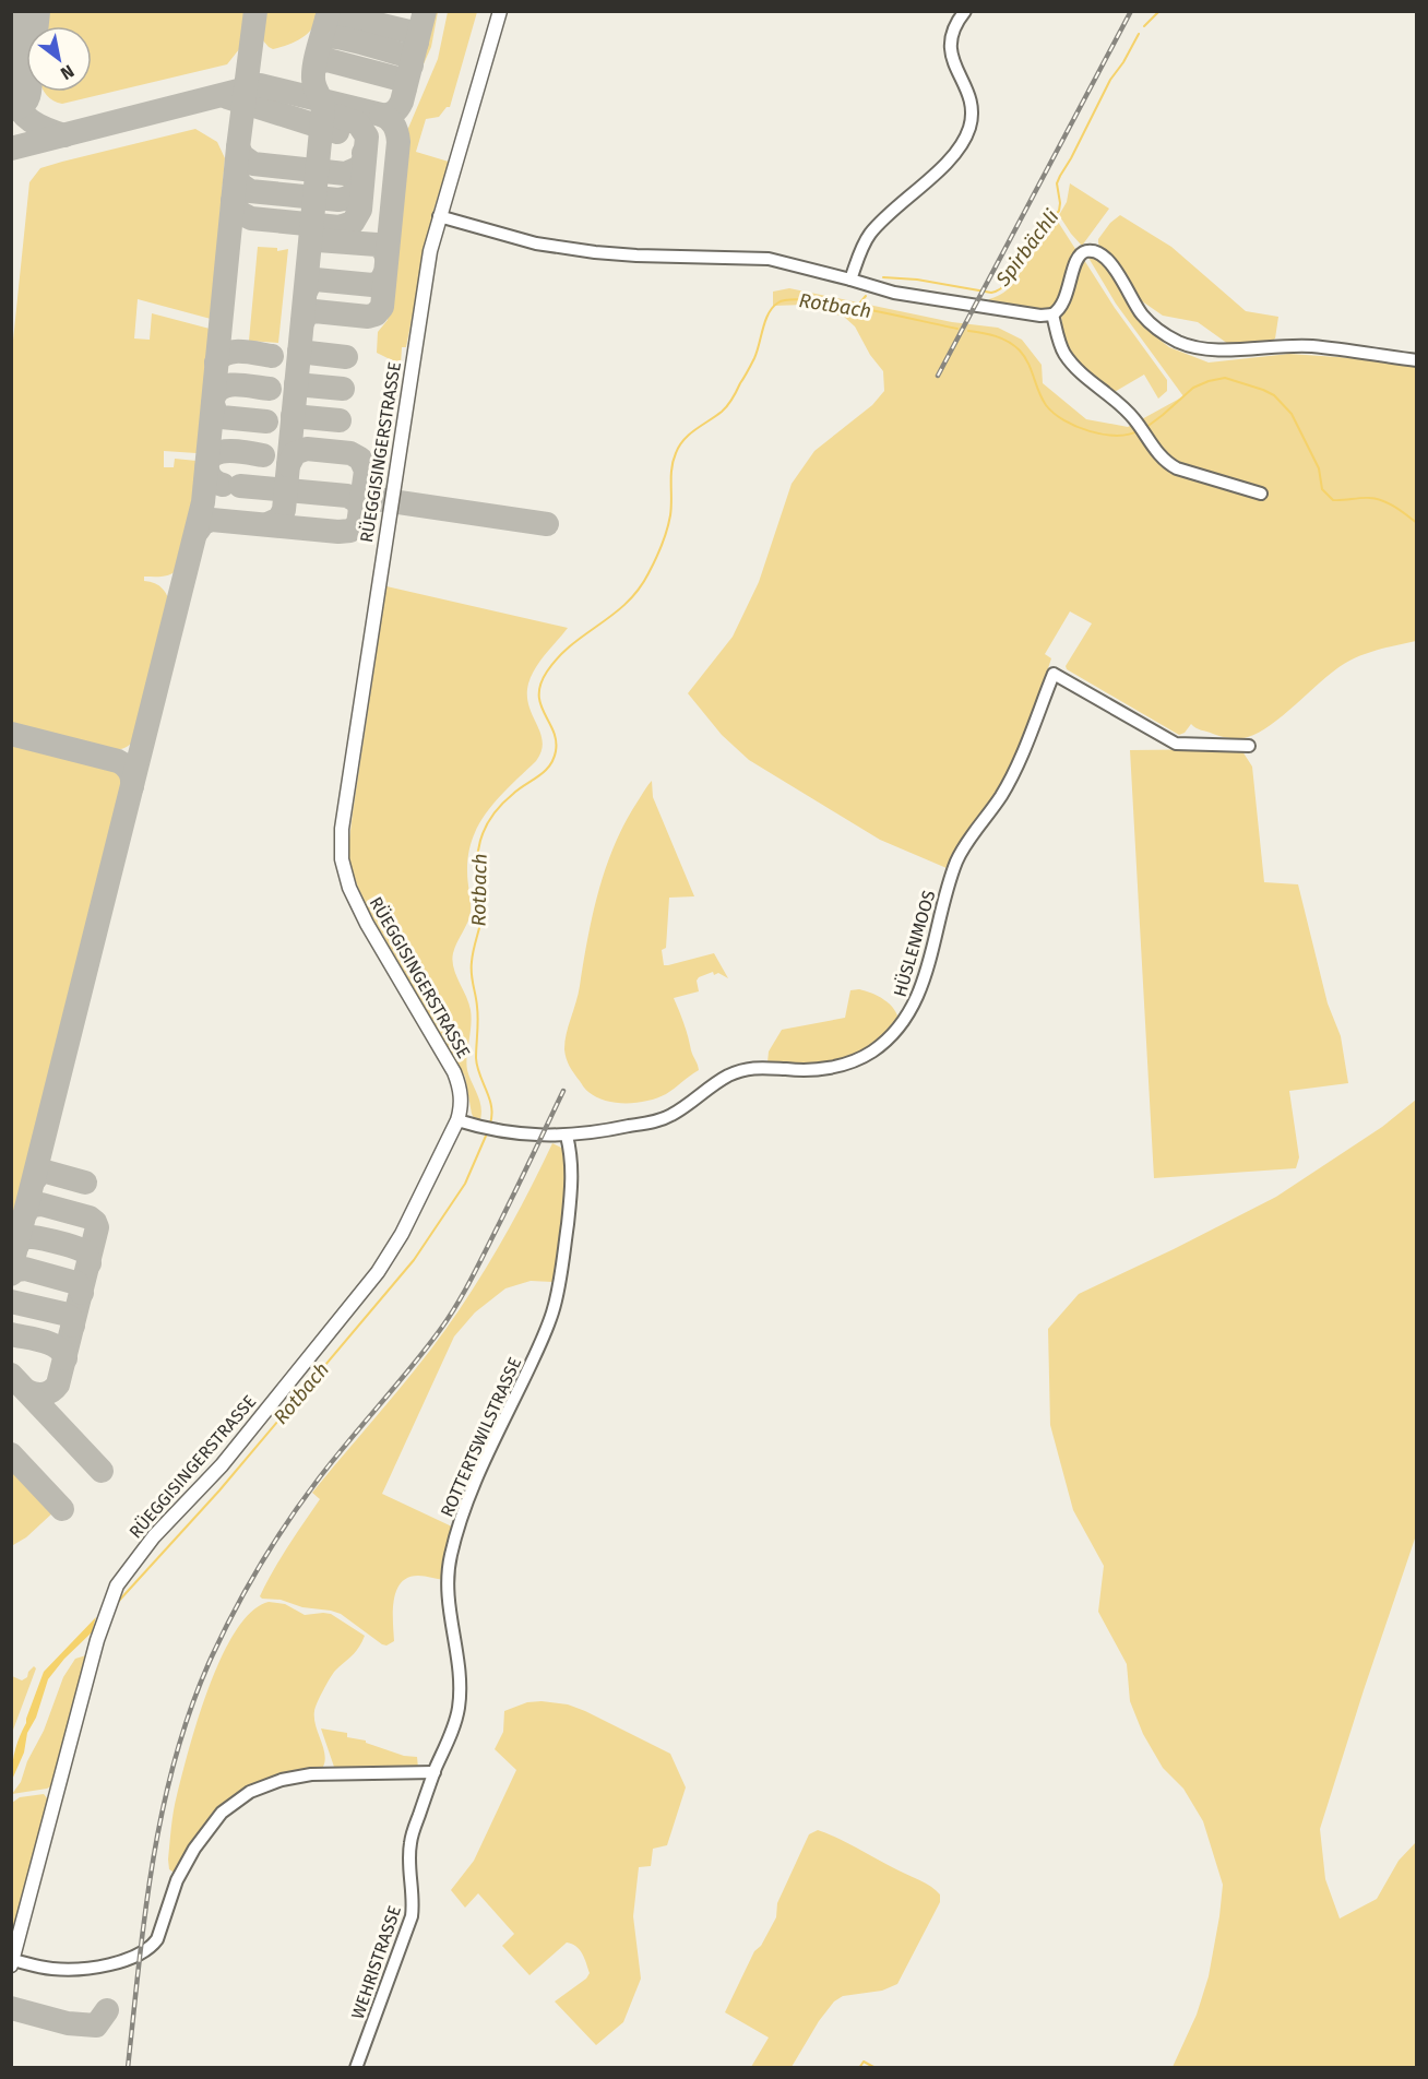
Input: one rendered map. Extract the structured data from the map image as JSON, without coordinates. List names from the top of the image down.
{
  "streets": {
    "main road": ["RÜEGGISINGERSTRASSE"],
    "street": ["HÜSLENMOOS", "ROTTERTSWILSTRASSE", "WEHRISTRASSE"]
  },
  "crossings": [
    ["RÜEGGISINGERSTRASSE", "HÜSLENMOOS"],
    ["HÜSLENMOOS", "ROTTERTSWILSTRASSE"],
    ["ROTTERTSWILSTRASSE", "WEHRISTRASSE"]
  ],
  "water": ["Spirbächli", "Rotbach"],
  "north": "bottom right"
}
